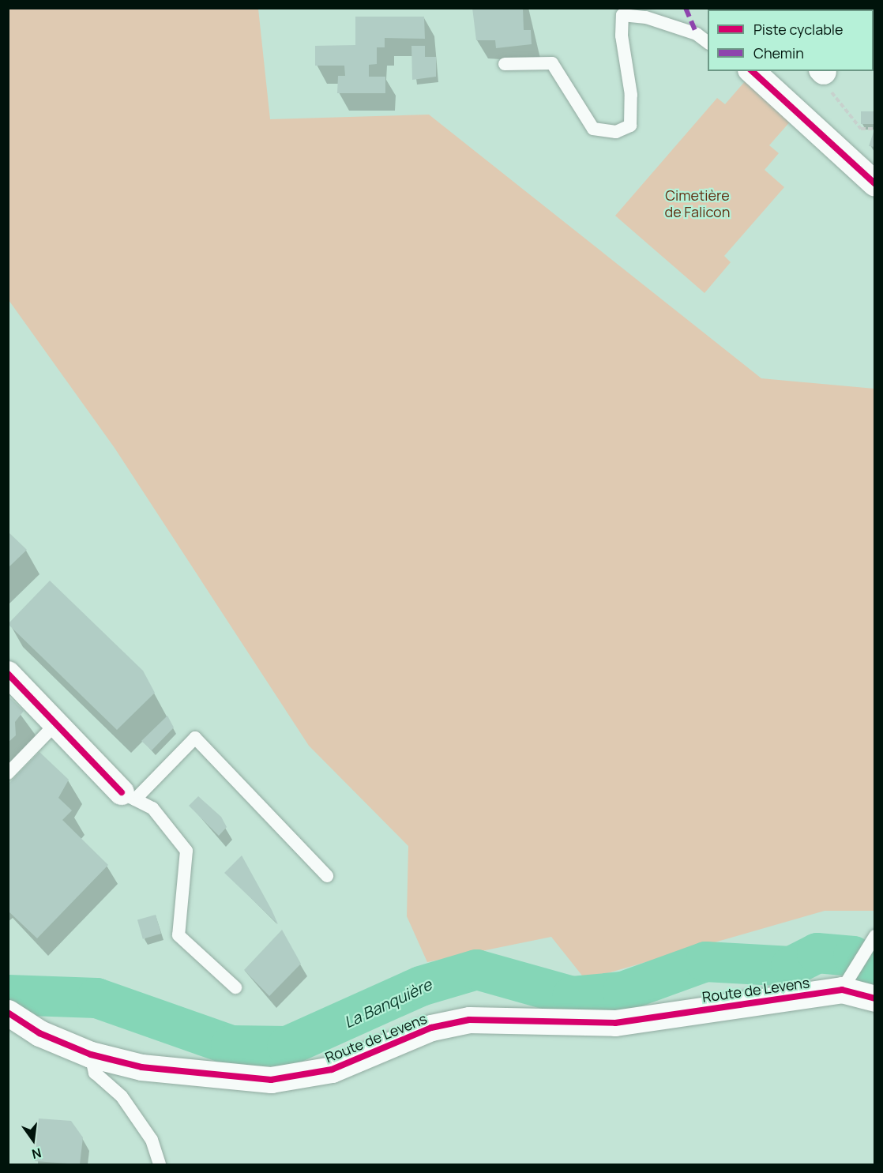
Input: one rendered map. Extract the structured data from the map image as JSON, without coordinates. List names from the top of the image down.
{
  "streets": {
    "street": ["Route de Levens"]
  },
  "water": ["La Banquière"],
  "parks": ["Cimetière de Falicon"],
  "legend": ["Piste cyclable", "Chemin"],
  "north": "bottom"
}
